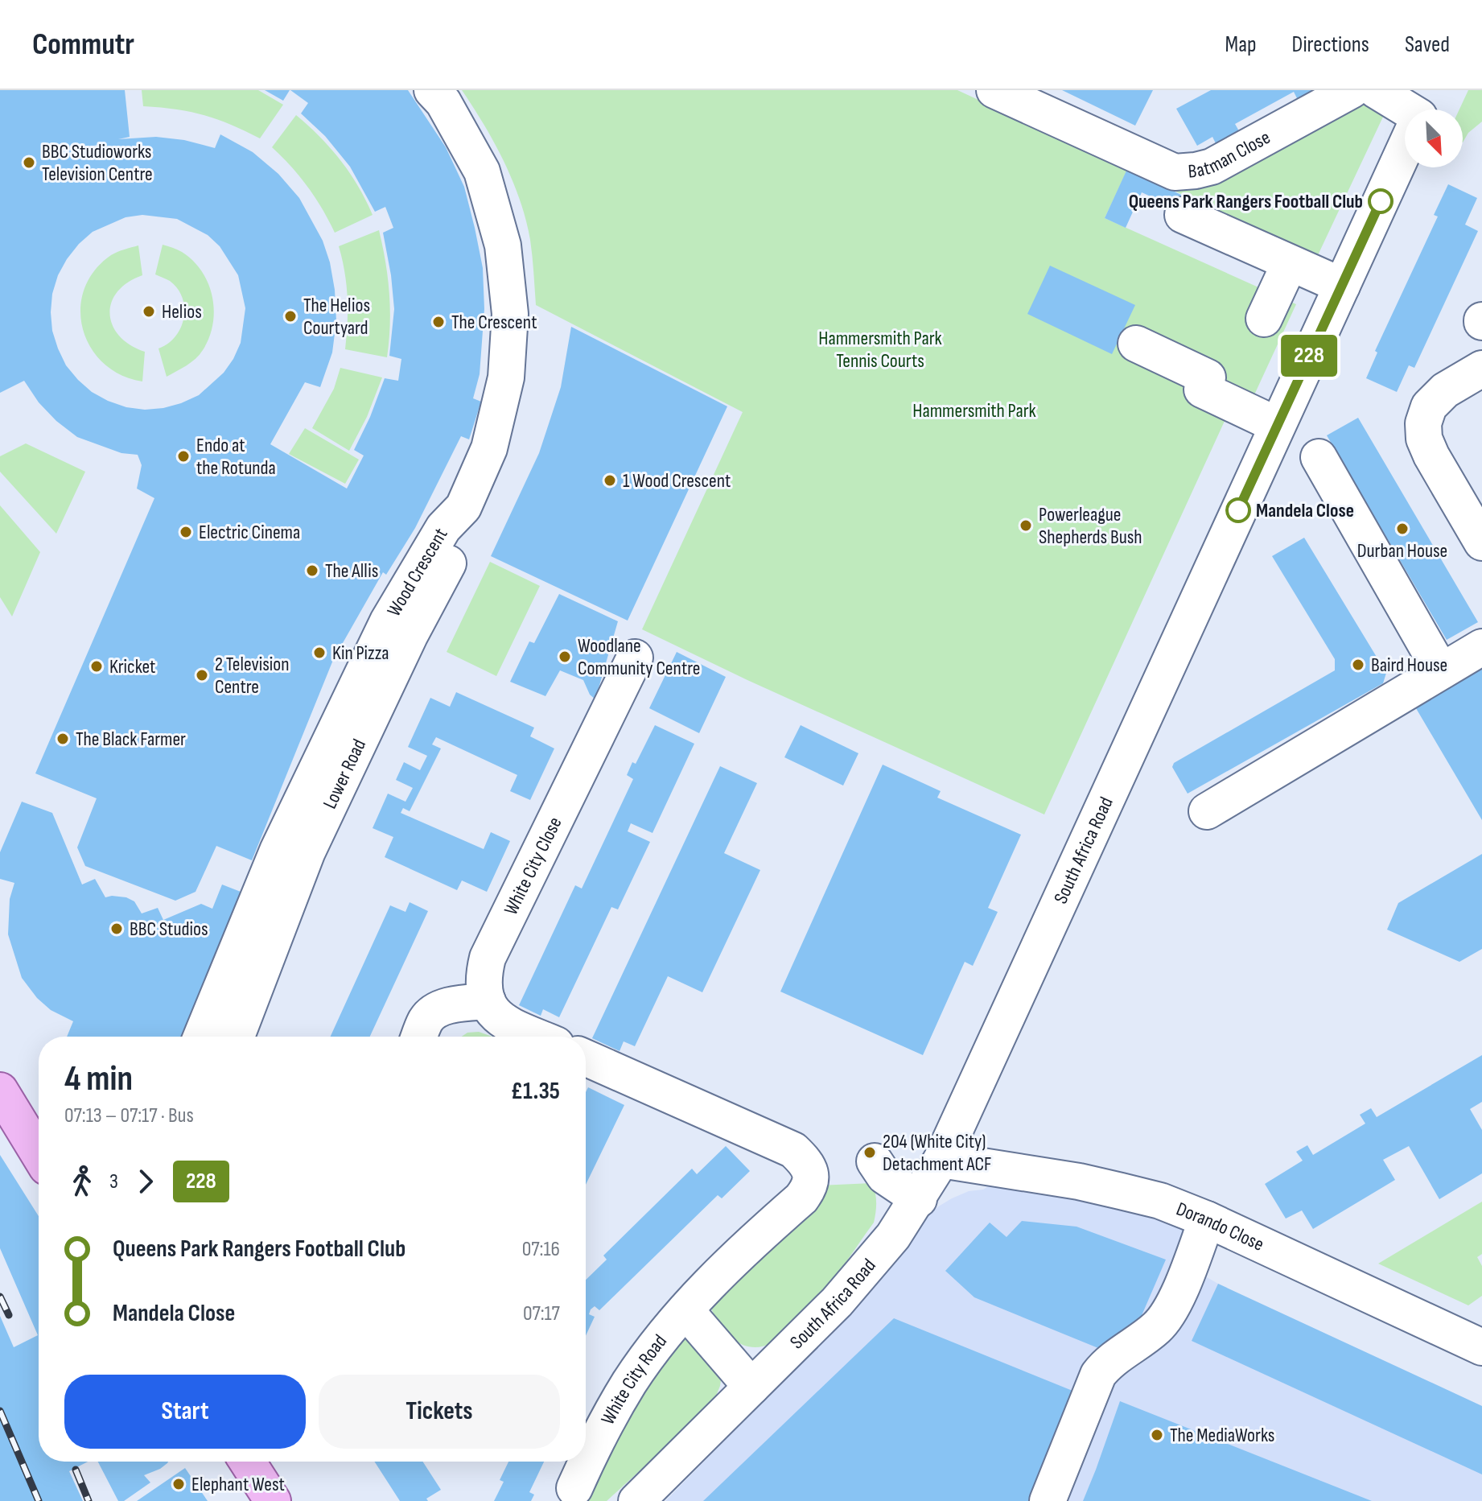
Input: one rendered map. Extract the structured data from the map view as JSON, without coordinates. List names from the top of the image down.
{
  "streets": {
    "street": [
      "Batman Close",
      "Wood Crescent",
      "Lower Road",
      "South Africa Road",
      "White City Close",
      "Dorando Close",
      "White City Road"
    ]
  },
  "crossings": [
    ["Wood Crescent", "Lower Road"],
    ["South Africa Road", "Dorando Close"]
  ],
  "parks": ["Hammersmith Park Tennis Courts", "Hammersmith Park"],
  "places": [
    "BBC Studioworks Television Centre",
    "Queens Park Rangers Football Club",
    "Helios",
    "The Helios Courtyard",
    "The Crescent",
    "Endo at the Rotunda",
    "1 Wood Crescent",
    "Mandela Close",
    "Powerleague Shepherds Bush",
    "Durban House",
    "Electric Cinema",
    "The Allis",
    "Kin Pizza",
    "Woodlane Community Centre",
    "Baird House",
    "Kricket",
    "2 Television Centre",
    "The Black Farmer",
    "BBC Studios",
    "204 (White City) Detachment ACF",
    "The MediaWorks",
    "Elephant West"
  ],
  "lines": ["bus line 228"],
  "north": "bottom right",
  "page": {
    "header": "Commutr",
    "nav": ["Map", "Directions", "Saved"],
    "on_map": "228",
    "heading": ["4 min", "07:13 – 07:17 · Bus", "£1.35"],
    "legs": ["3", "228"],
    "list": [
      {
        "name": "Queens Park Rangers Football Club",
        "value": "07:16"
      },
      {
        "name": "Mandela Close",
        "value": "07:17"
      }
    ],
    "buttons": ["Start", "Tickets"]
  }
}
